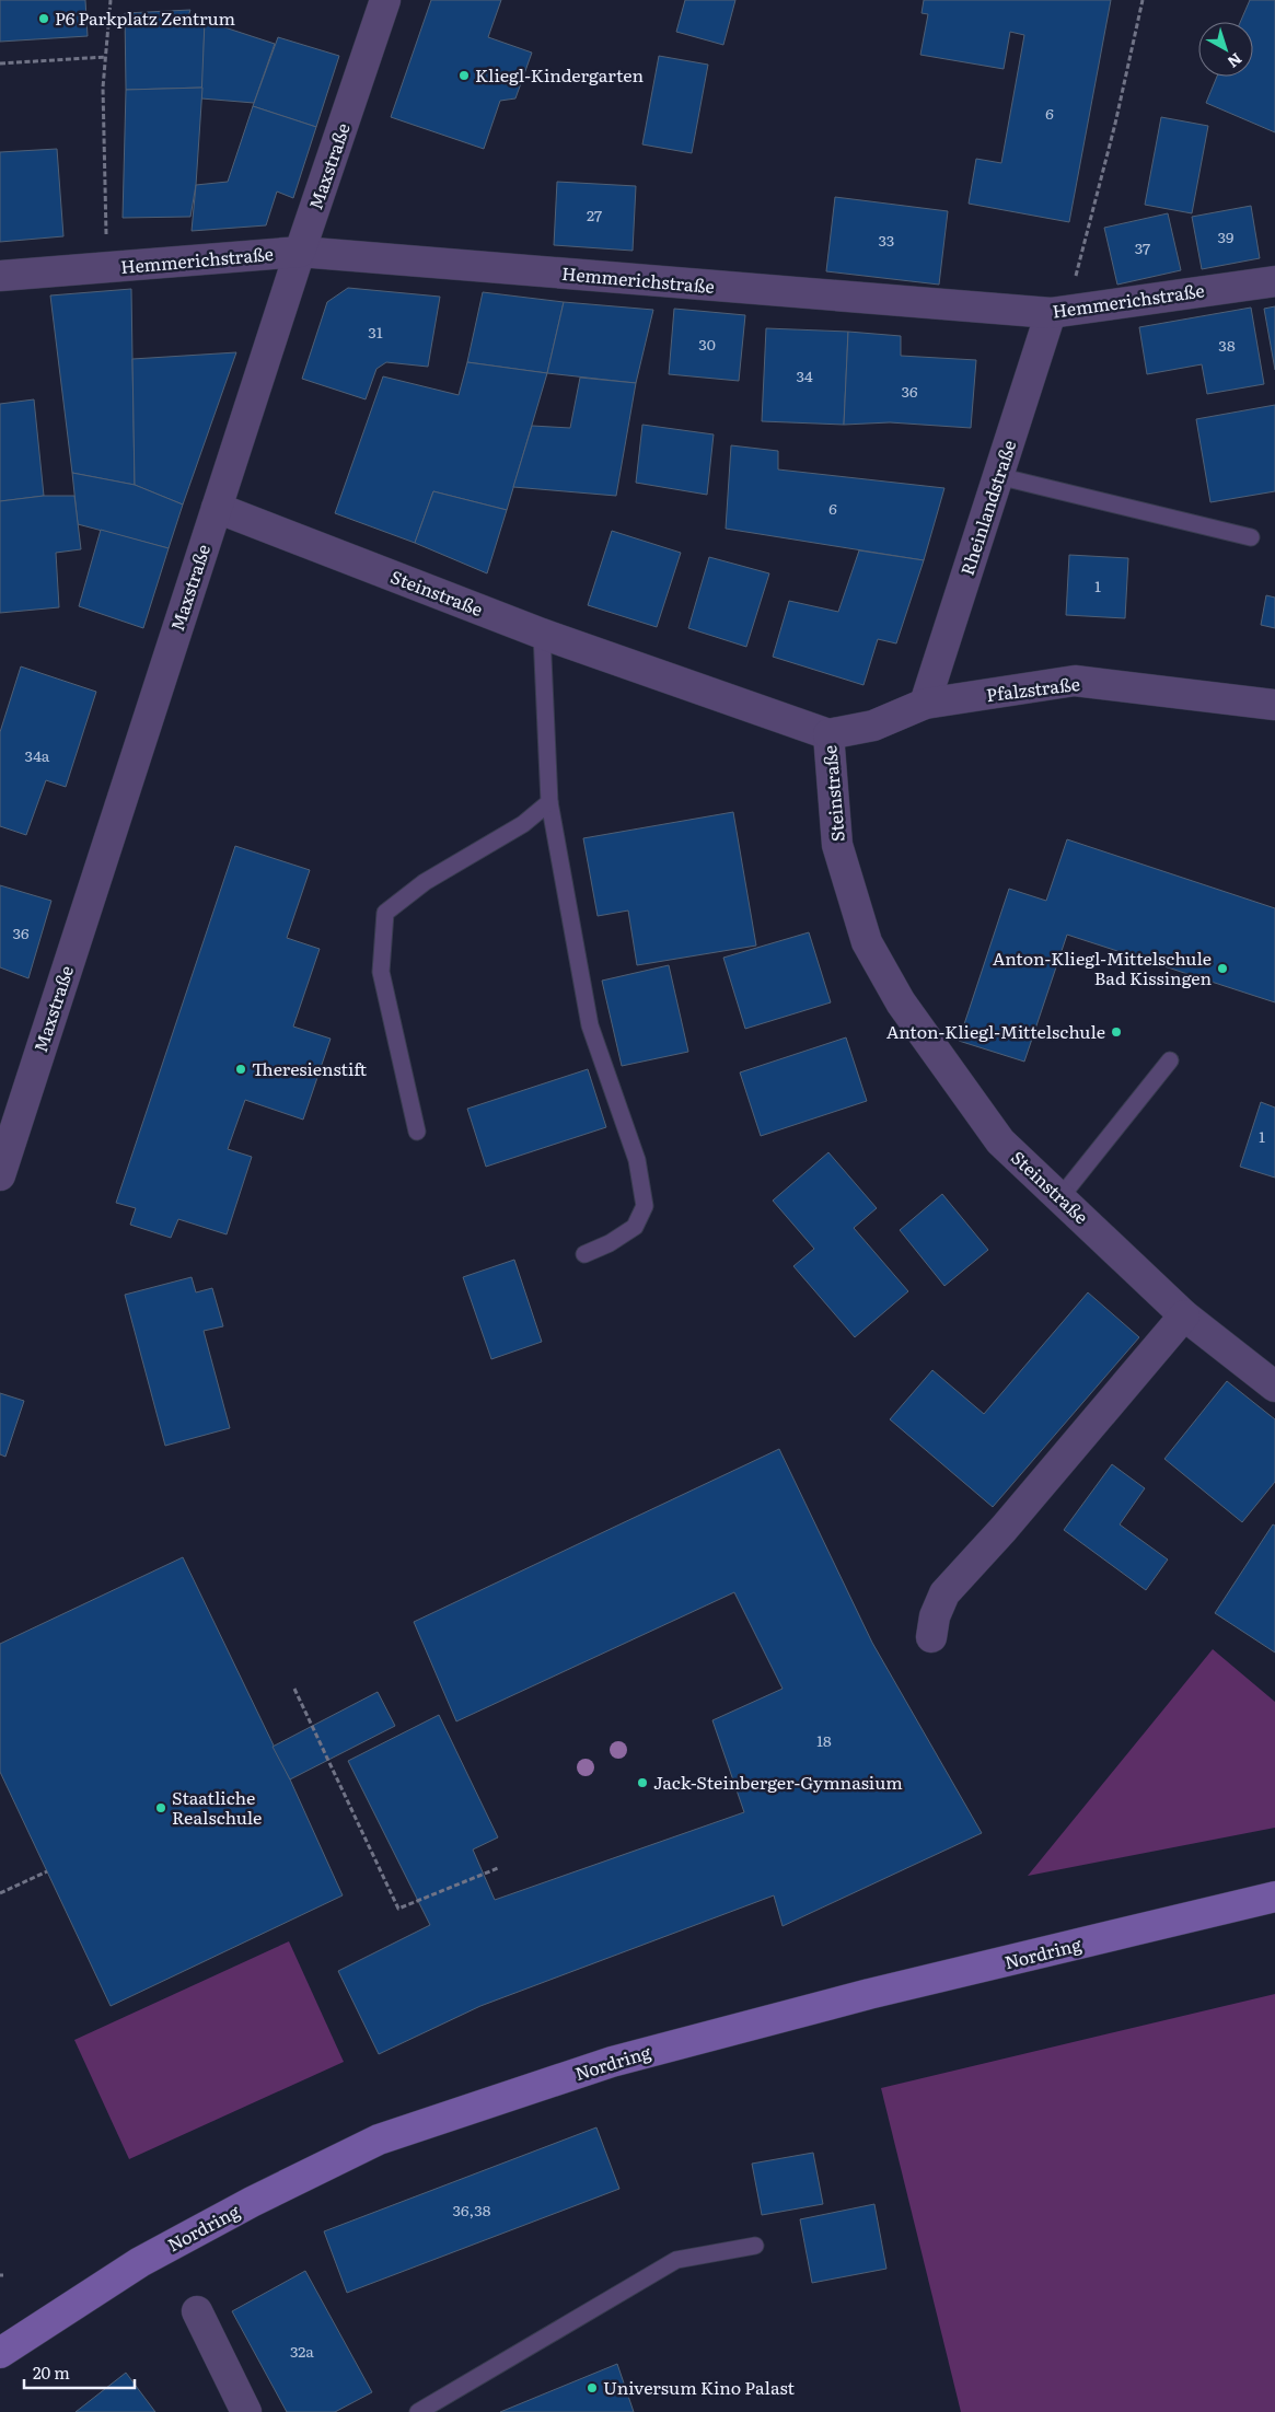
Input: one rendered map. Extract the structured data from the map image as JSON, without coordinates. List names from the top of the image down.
{
  "streets": {
    "main road": ["Nordring"],
    "street": [
      "Maxstraße",
      "Hemmerichstraße",
      "Rheinlandstraße",
      "Steinstraße",
      "Pfalzstraße"
    ]
  },
  "crossings": [
    ["Maxstraße", "Hemmerichstraße"],
    ["Maxstraße", "Steinstraße"],
    ["Hemmerichstraße", "Rheinlandstraße"],
    ["Rheinlandstraße", "Pfalzstraße"],
    ["Steinstraße", "Pfalzstraße"]
  ],
  "places": [
    "P6 Parkplatz Zentrum",
    "Kliegl-Kindergarten",
    "Anton-Kliegl-Mittelschule Bad Kissingen",
    "Anton-Kliegl-Mittelschule",
    "Theresienstift",
    "Jack-Steinberger-Gymnasium",
    "Staatliche Realschule",
    "Universum Kino Palast"
  ],
  "house_numbers": [
    "6",
    "27",
    "39",
    "33",
    "37",
    "31",
    "30",
    "38",
    "34",
    "36",
    "6",
    "1",
    "34a",
    "36",
    "1",
    "18",
    "36,38",
    "32a"
  ],
  "scale_bar": "20 m",
  "north": "bottom right"
}
